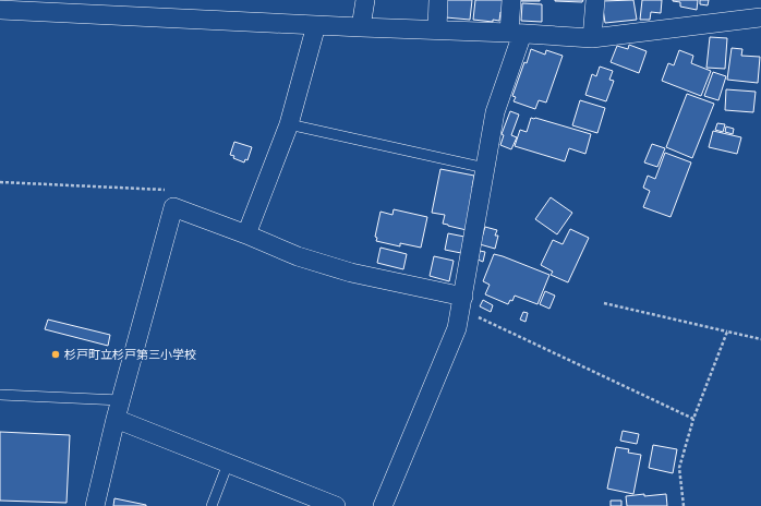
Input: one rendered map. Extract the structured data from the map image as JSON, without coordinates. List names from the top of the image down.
{
  "places": ["杉戸町立杉戸第三小学校"]
}
